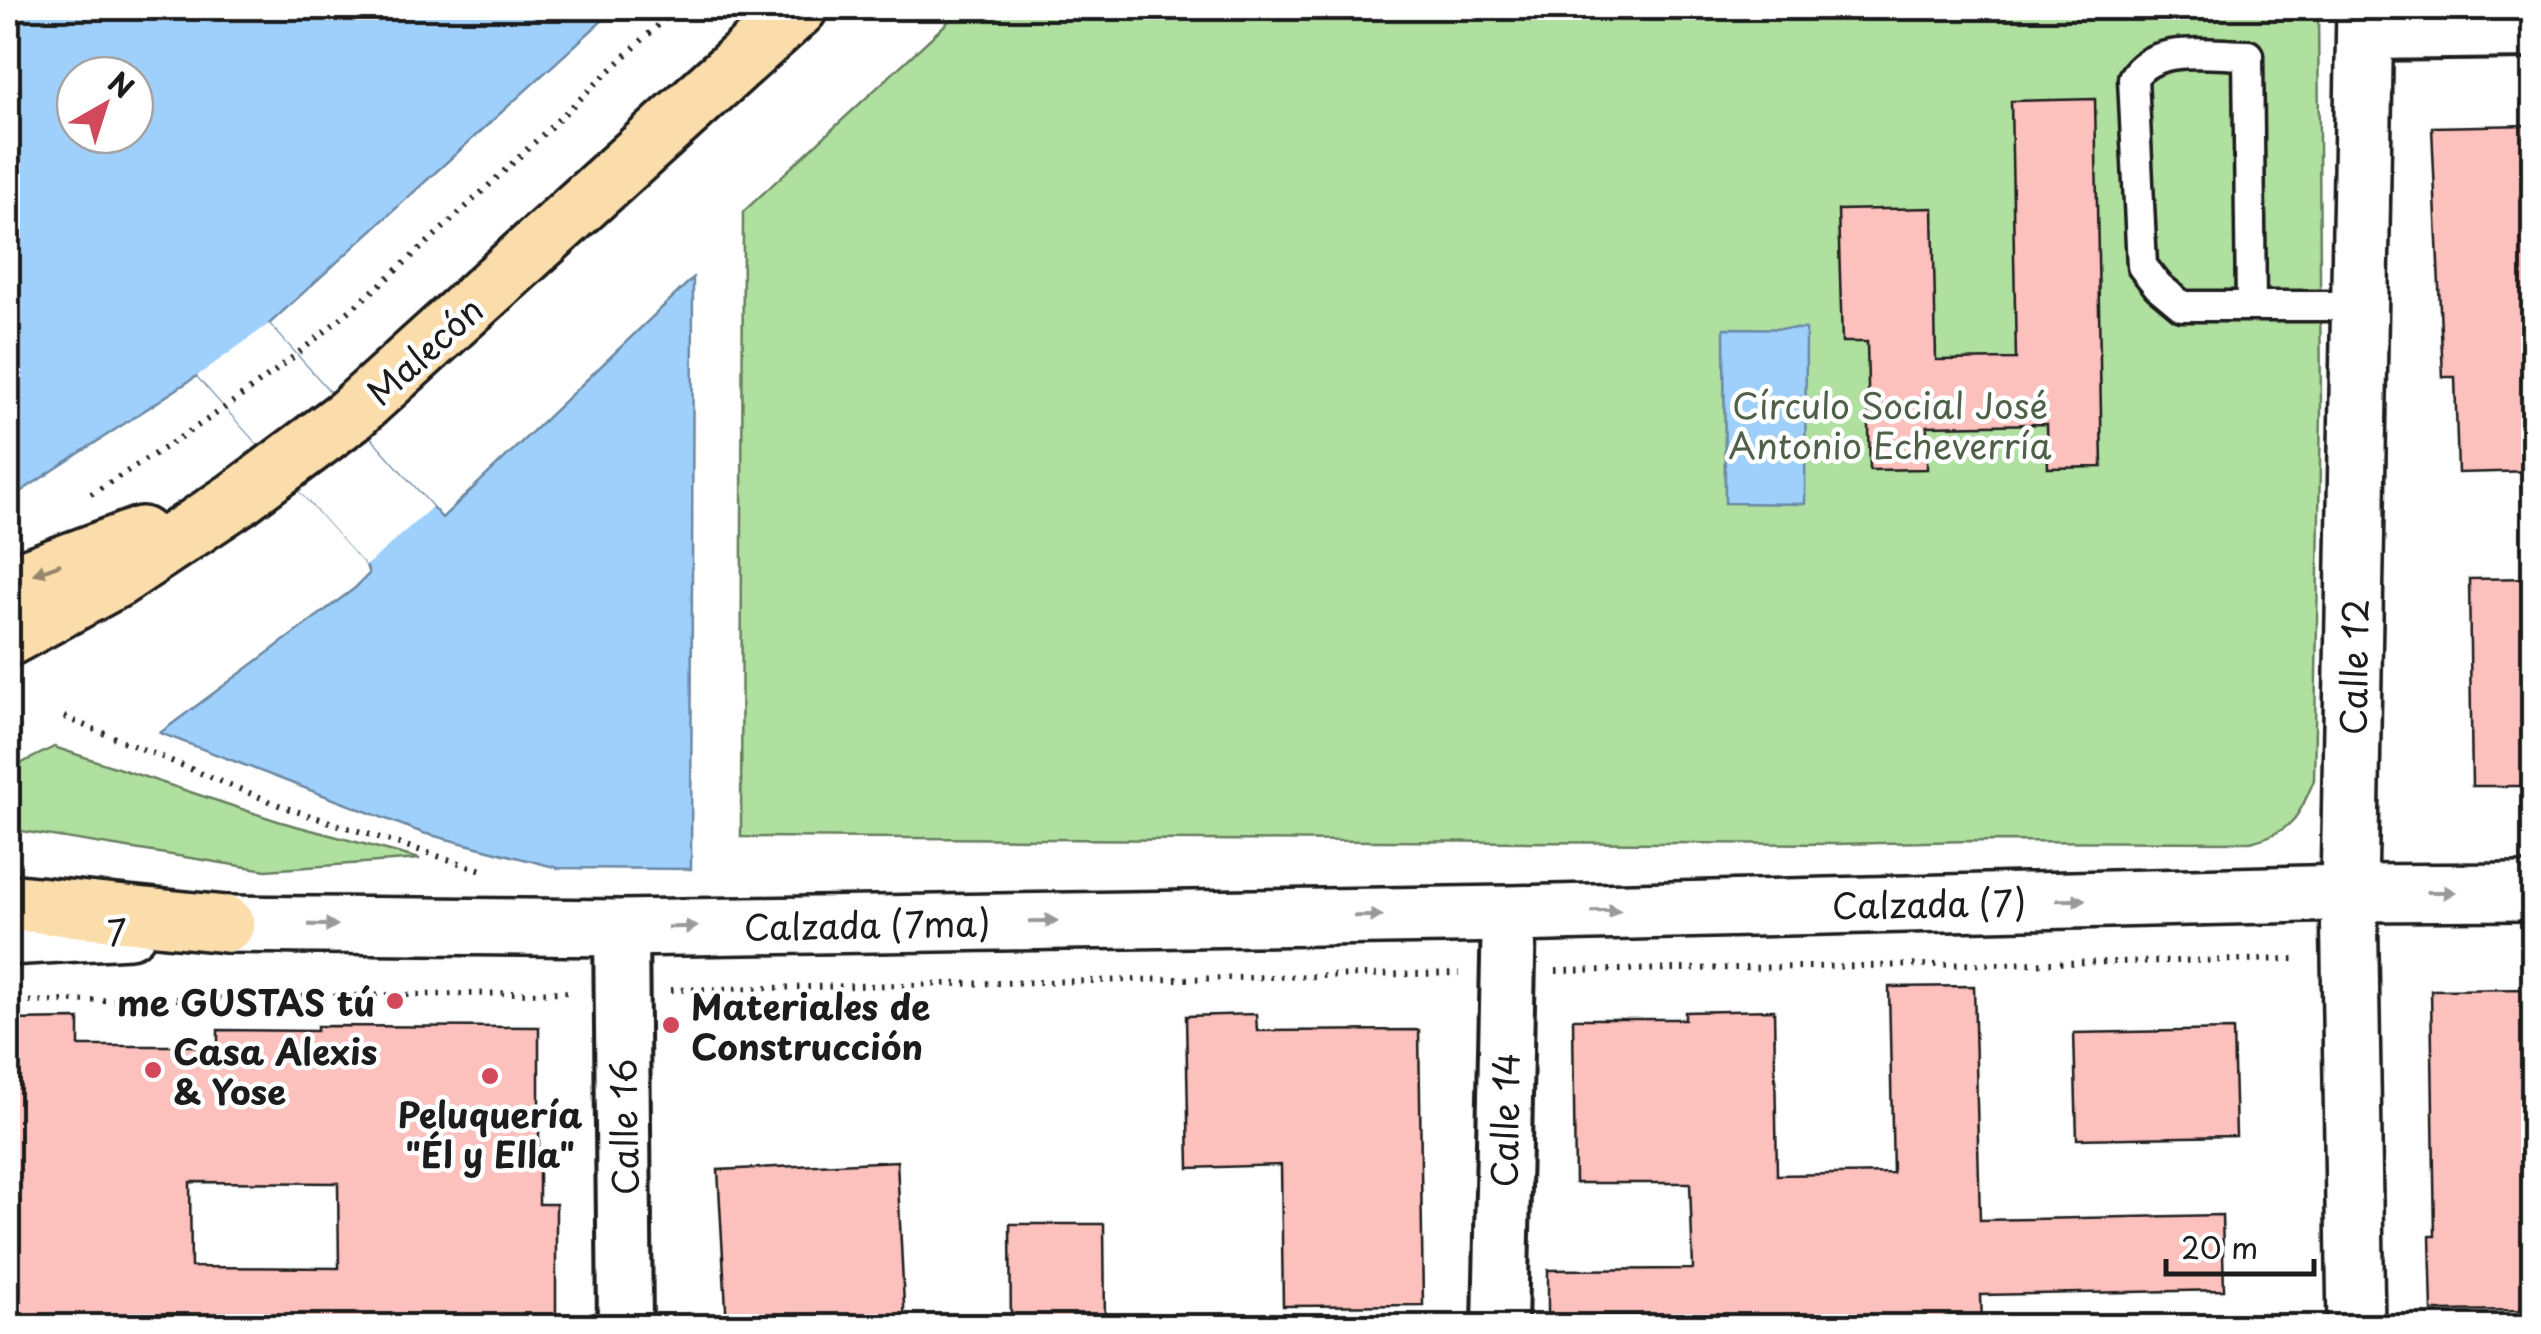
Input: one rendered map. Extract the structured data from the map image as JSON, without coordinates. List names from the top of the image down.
{
  "streets": {
    "highway": ["Malecón"],
    "main road": [
      "Calle 12",
      "Calzada (7)",
      "Calzada (7ma)",
      "7"
    ],
    "street": ["Calle 14", "Calle 16"]
  },
  "crossings": [
    ["Calle 12", "Calzada (7)"],
    ["Calzada (7)", "Calzada (7ma)"],
    ["Calzada (7)", "Calle 14"],
    ["Calzada (7ma)", "7"],
    ["Calzada (7ma)", "Calle 14"],
    ["Calzada (7ma)", "Calle 16"]
  ],
  "one_way": ["Calzada (7)", "Calzada (7ma)"],
  "parks": ["Círculo Social José Antonio Echeverría"],
  "places": [
    "me GUSTAS tú",
    "Materiales de Construcción",
    "Casa Alexis & Yose",
    "Peluquería \"Él y Ella\""
  ],
  "scale_bar": "20 m",
  "north": "top right"
}
